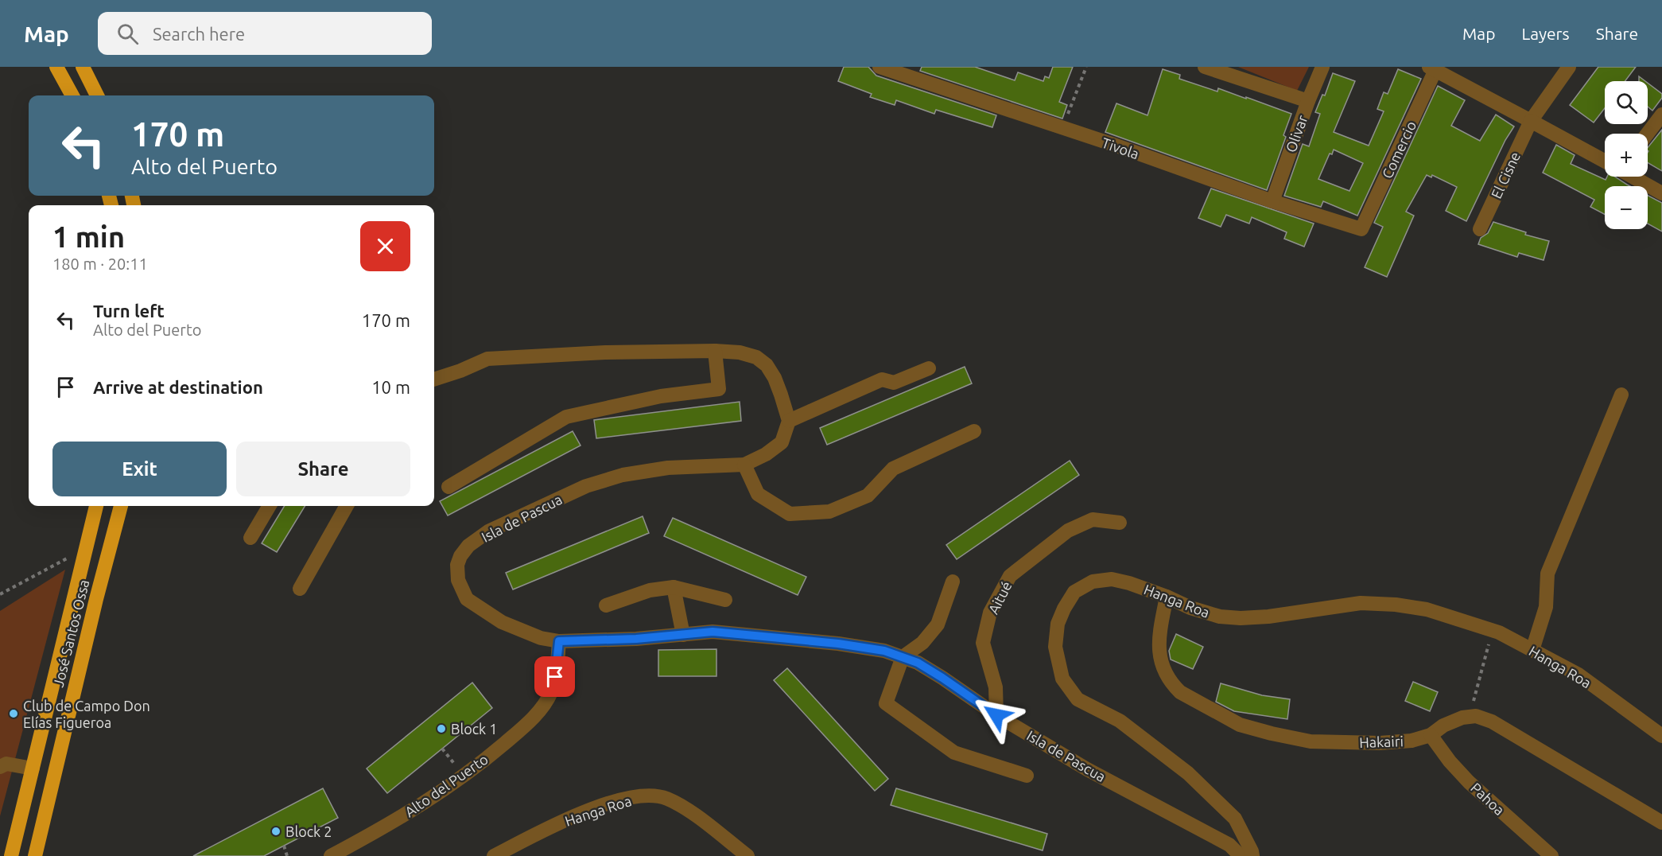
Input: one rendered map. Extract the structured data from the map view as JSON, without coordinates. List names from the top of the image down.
{
  "streets": {
    "highway": ["José Santos Ossa"],
    "street": [
      "Olivar",
      "Tivola",
      "Comercio",
      "El Cisne",
      "Isla de Pascua",
      "Aitué",
      "Hanga Roa",
      "Hakairi",
      "Alto del Puerto",
      "Pahoa"
    ]
  },
  "crossings": [
    ["Olivar", "Tivola"],
    ["Tivola", "Comercio"],
    ["Isla de Pascua", "Aitué"],
    ["Isla de Pascua", "Alto del Puerto"],
    ["Hanga Roa", "Hakairi"],
    ["Hakairi", "Pahoa"]
  ],
  "places": ["Club de Campo Don Elías Figueroa", "Block 1", "Block 2"],
  "page": {
    "header": "Map",
    "search": "Search here",
    "nav": ["Map", "Layers", "Share"],
    "map_buttons": ["+", "−"],
    "turn": ["170 m", "Alto del Puerto"],
    "heading": ["1 min", "180 m · 20:11"],
    "list": [
      {
        "name": "Turn left",
        "note": "Alto del Puerto",
        "value": "170 m"
      },
      {
        "name": "Arrive at destination",
        "value": "10 m"
      }
    ],
    "buttons": ["Exit", "Share"]
  }
}
